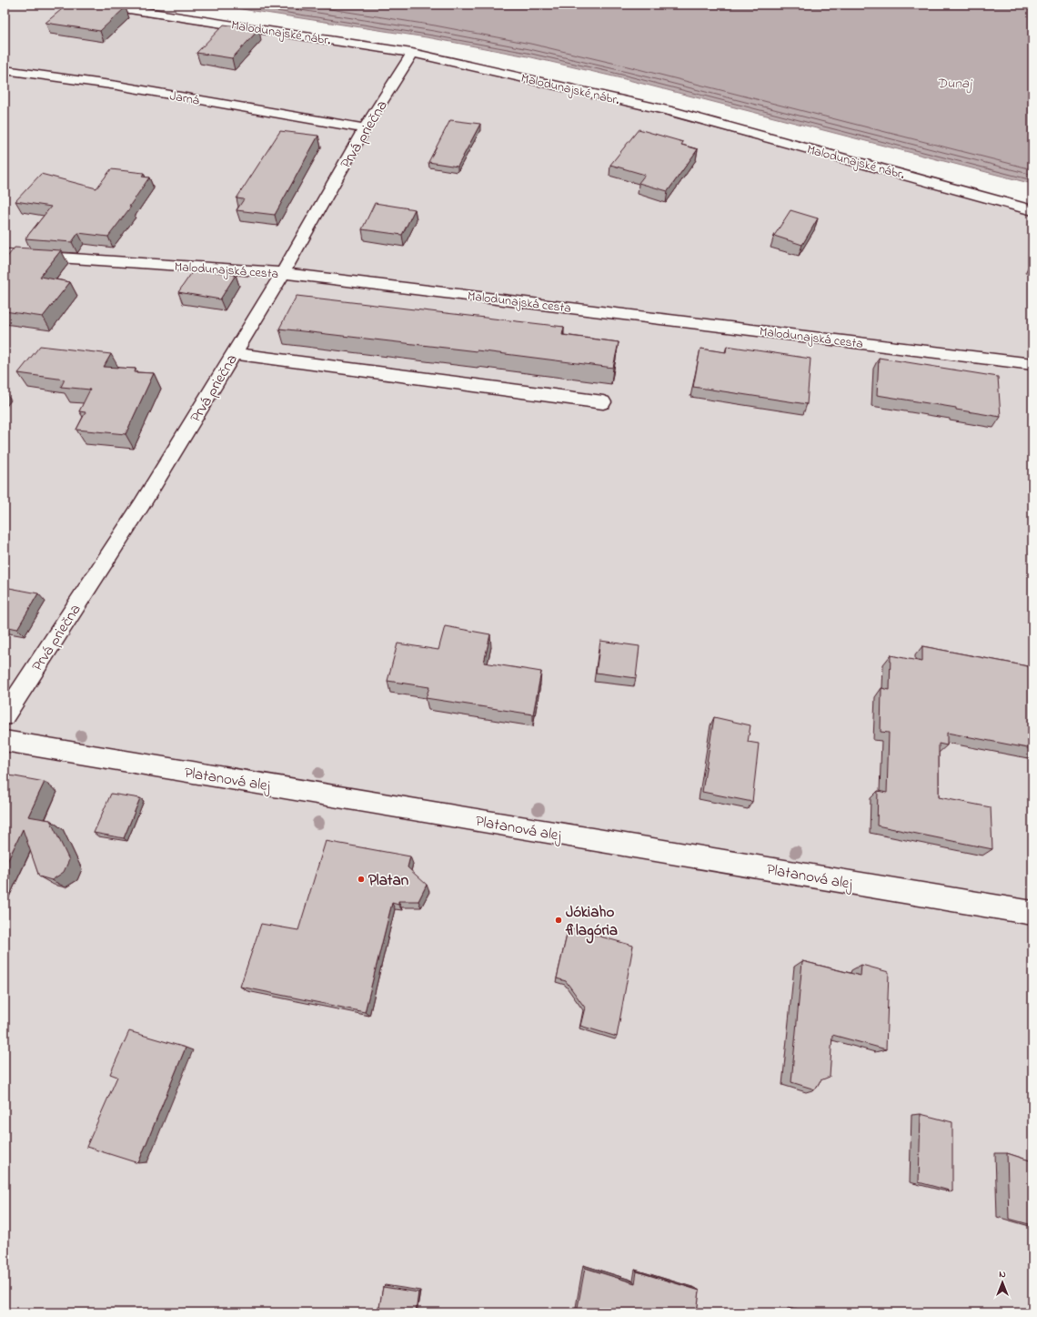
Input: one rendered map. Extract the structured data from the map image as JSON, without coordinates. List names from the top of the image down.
{
  "streets": {
    "street": [
      "Malodunajské nábr.",
      "Jarná",
      "Prvá priečna",
      "Malodunajská cesta",
      "Platanová alej"
    ]
  },
  "crossings": [
    ["Malodunajské nábr.", "Prvá priečna"],
    ["Jarná", "Prvá priečna"],
    ["Prvá priečna", "Malodunajská cesta"]
  ],
  "water": ["Dunaj"],
  "places": ["Platan", "Jókiaho filagória"],
  "north": "top"
}
